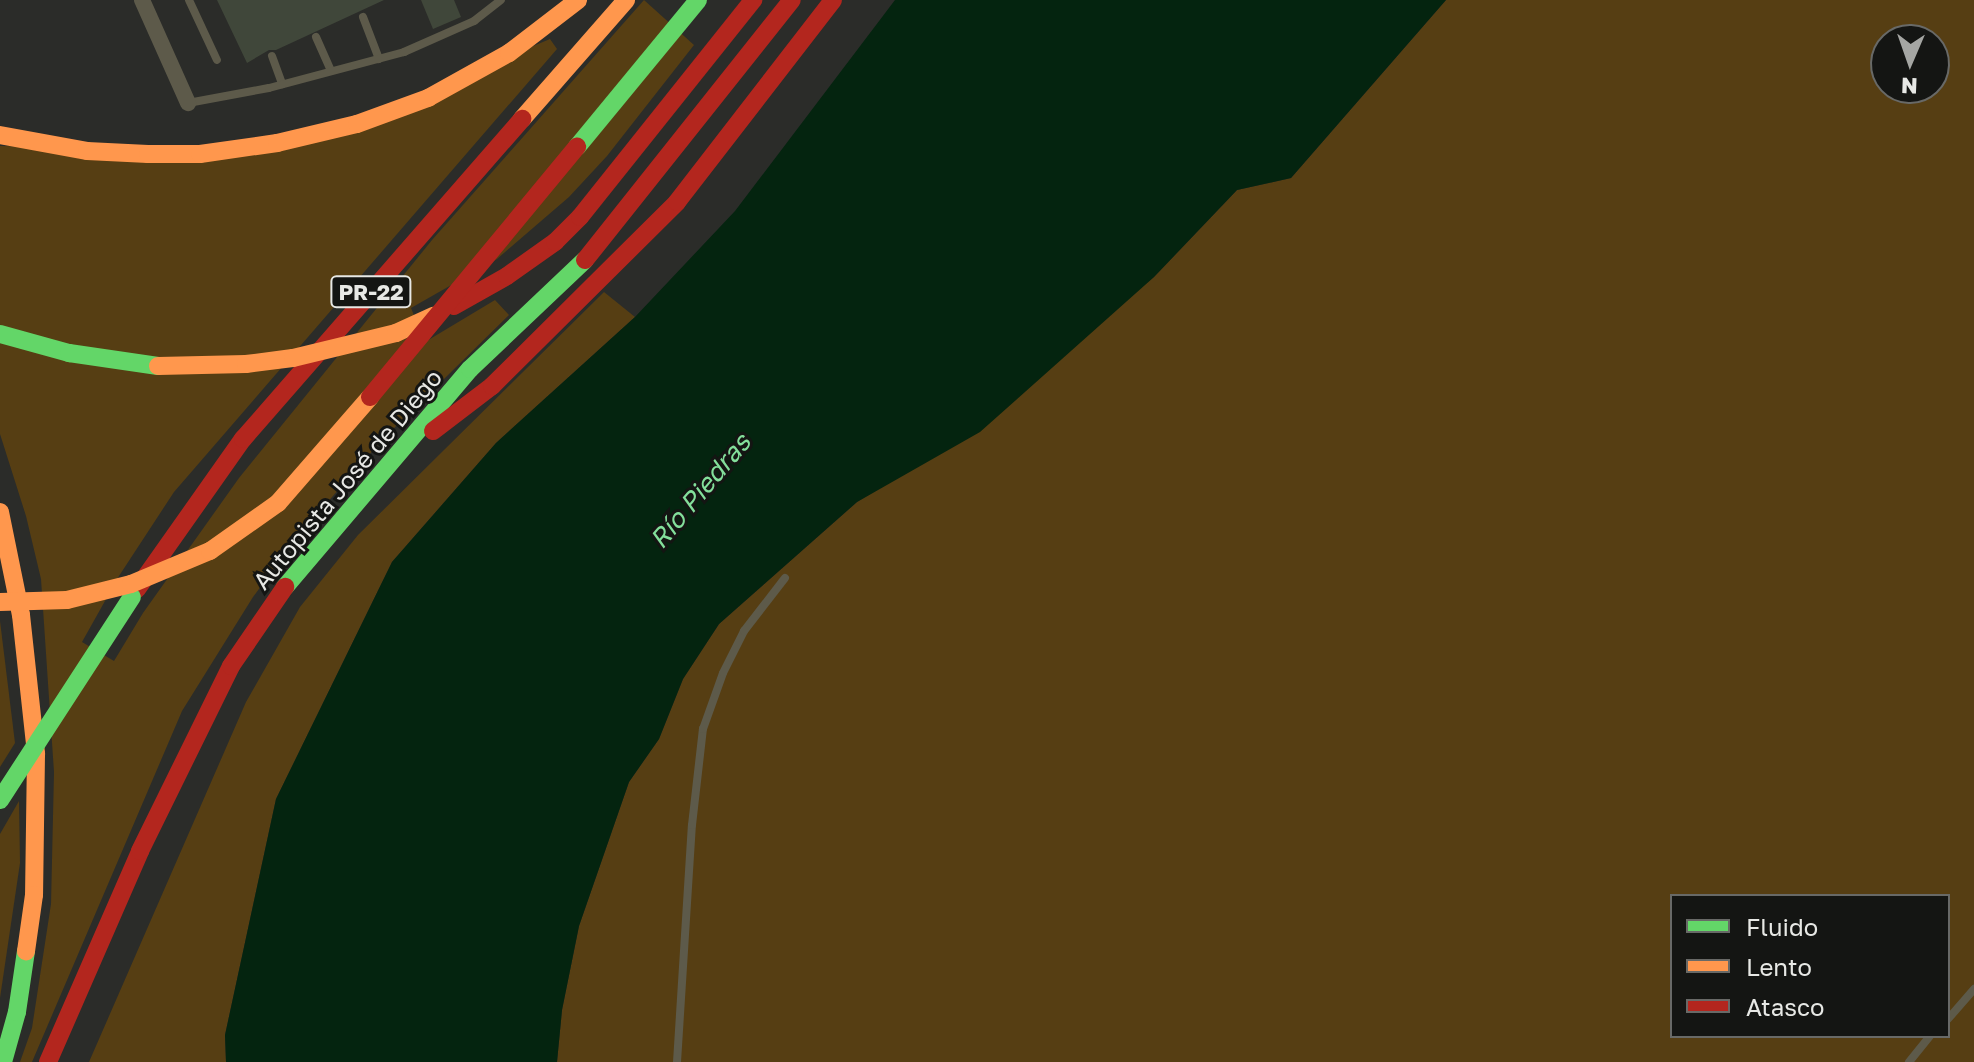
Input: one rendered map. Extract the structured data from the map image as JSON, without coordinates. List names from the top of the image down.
{
  "streets": {
    "highway": ["PR-22", "Autopista José de Diego"]
  },
  "water": ["Río Piedras"],
  "legend": ["Fluido", "Lento", "Atasco"],
  "north": "bottom"
}
